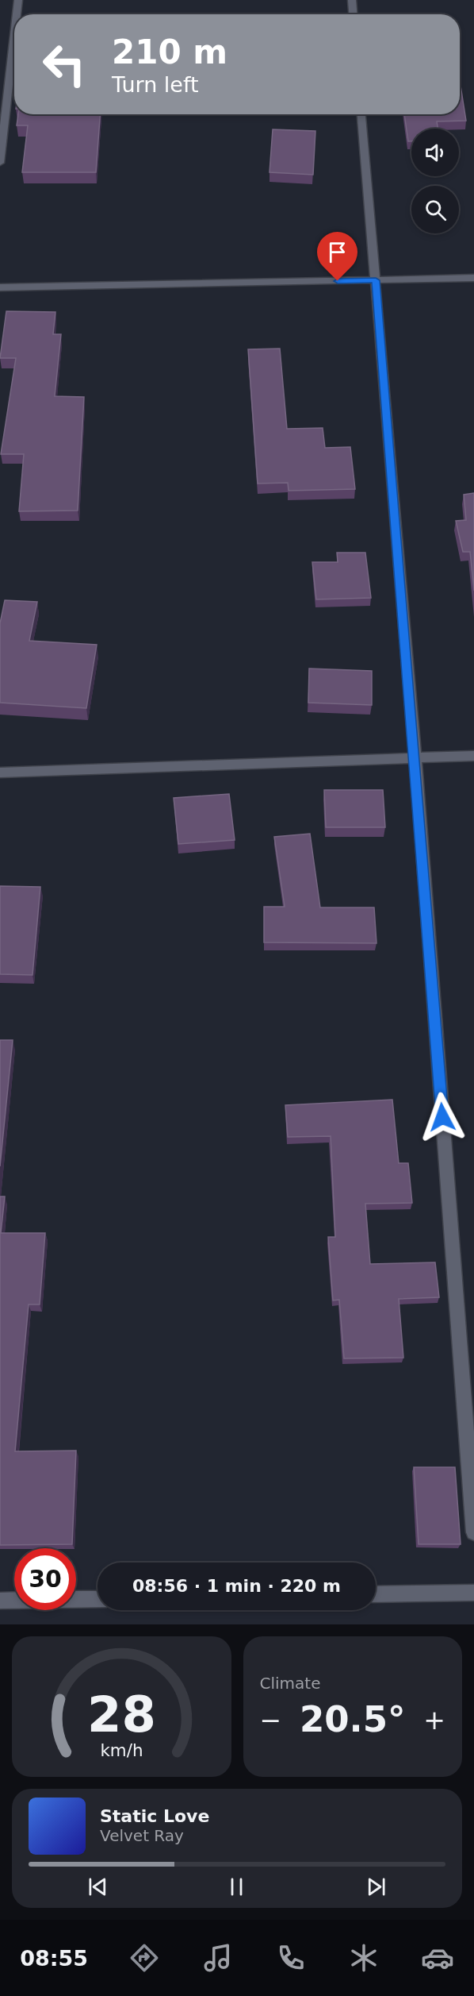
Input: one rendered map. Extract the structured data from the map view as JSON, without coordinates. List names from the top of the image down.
{
  "page": {
    "turn": ["210 m", "Turn left"],
    "limit": "30",
    "trip": "08:56 · 1 min · 220 m",
    "tile": "Climate",
    "heat": ["−", "20.5°", "+"],
    "song": ["Static Love", "Velvet Ray"],
    "tabs": "08:55",
    "gauge": ["28", "km/h"]
  }
}
